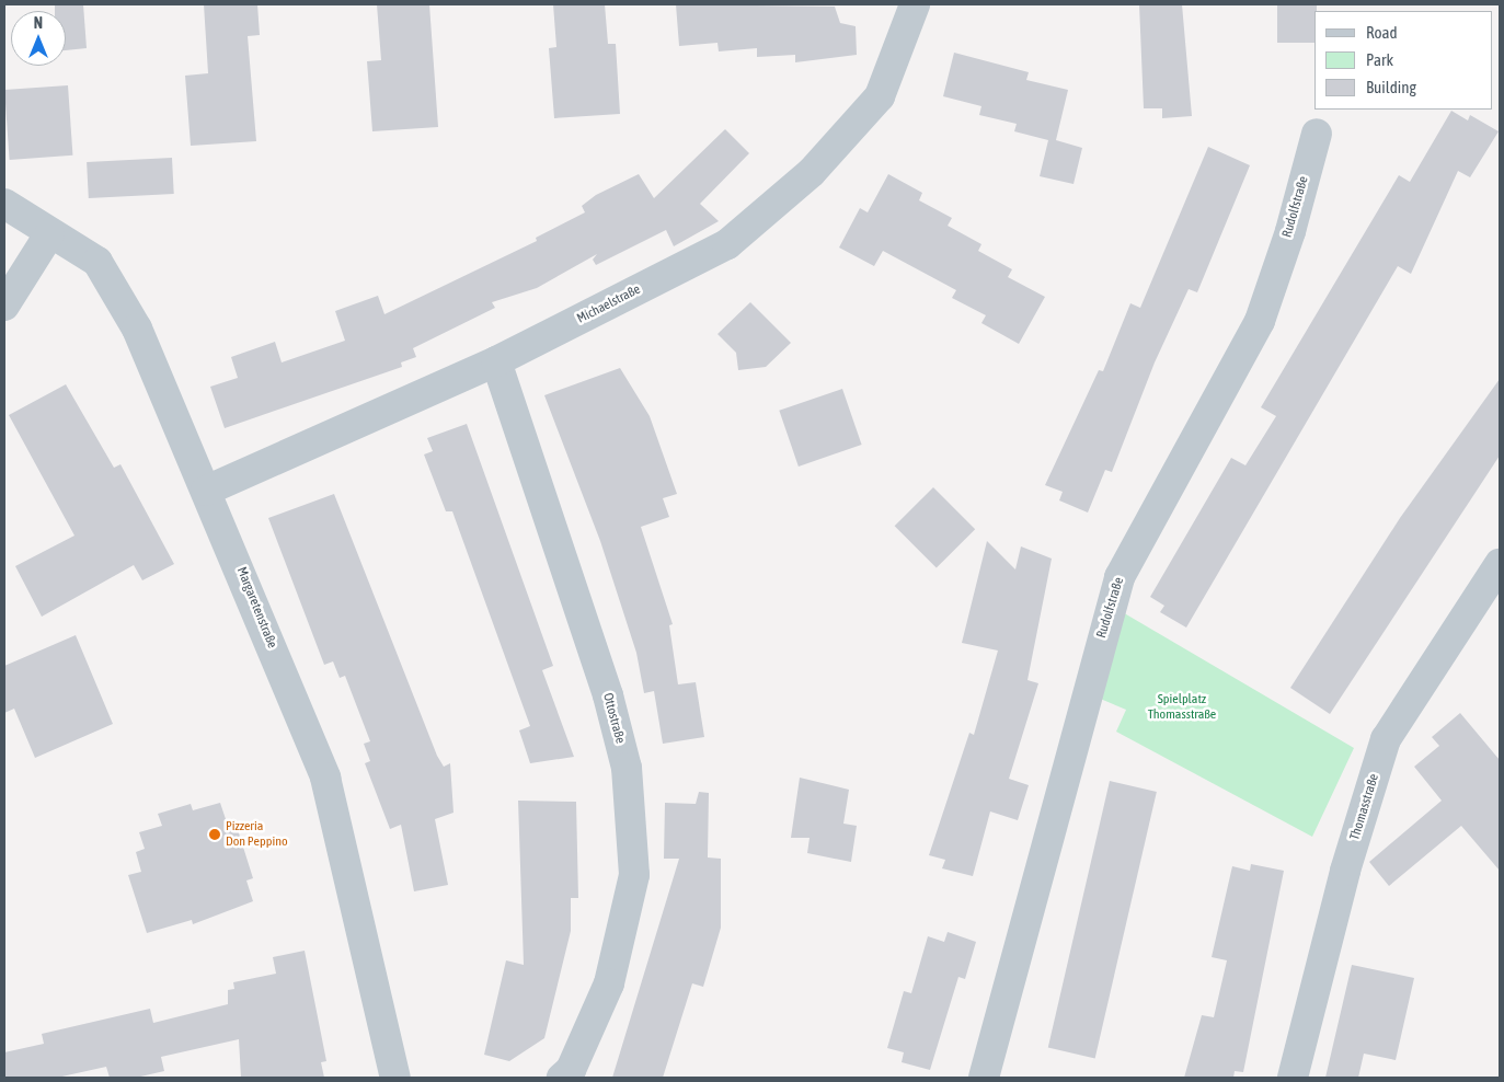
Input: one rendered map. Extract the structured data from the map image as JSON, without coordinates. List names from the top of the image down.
{
  "streets": {
    "street": [
      "Rudolfstraße",
      "Michaelstraße",
      "Margaretenstraße",
      "Ottostraße",
      "Thomasstraße"
    ]
  },
  "crossings": [
    ["Michaelstraße", "Margaretenstraße"],
    ["Michaelstraße", "Ottostraße"]
  ],
  "parks": ["Spielplatz Thomasstraße"],
  "places": ["Pizzeria Don Peppino"],
  "legend": ["Road", "Park", "Building"],
  "north": "top"
}
